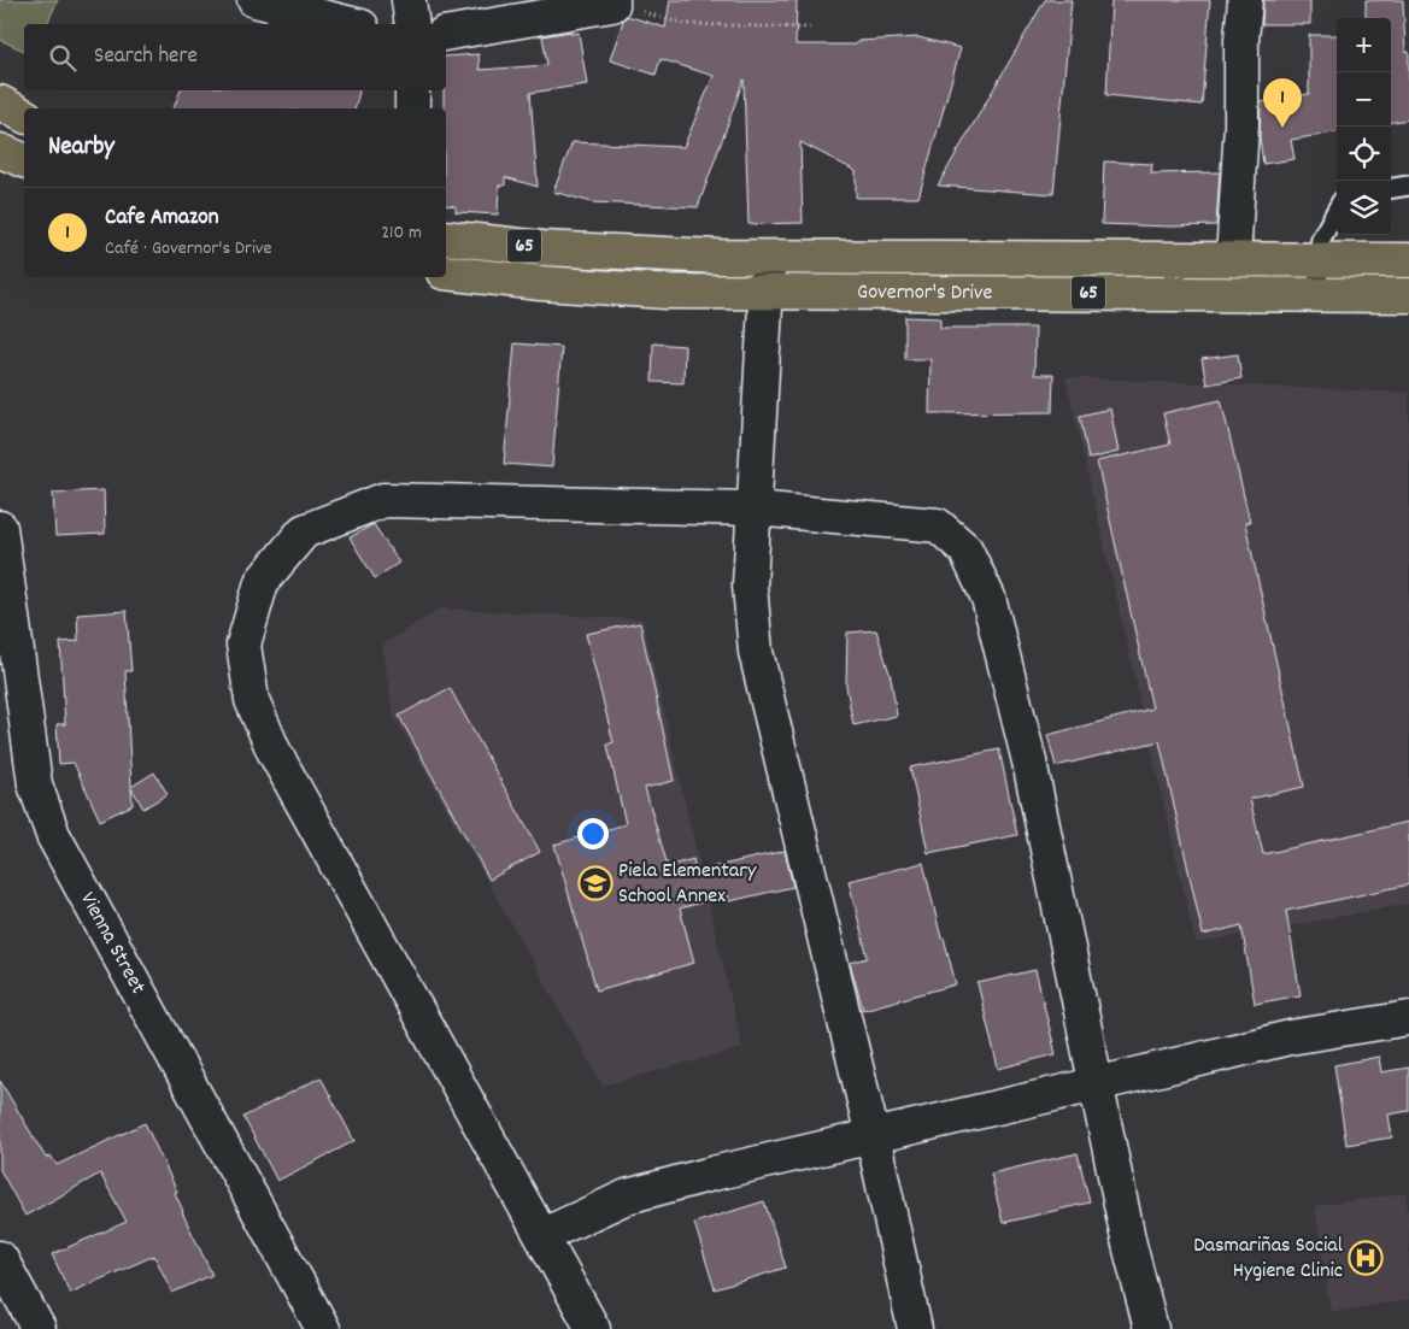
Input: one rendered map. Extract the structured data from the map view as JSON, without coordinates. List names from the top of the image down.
{
  "streets": {
    "highway": ["65", "Governor's Drive"],
    "street": ["Vienna Street"]
  },
  "places": {
    "school or university": ["Piela Elementary School Annex"],
    "hospital": ["Dasmariñas Social Hygiene Clinic"]
  },
  "page": {
    "map_buttons": ["+", "−"],
    "search": "Search here",
    "pins": "1",
    "heading": "Nearby",
    "list": [
      {
        "mark": "1",
        "name": "Cafe Amazon",
        "note": "Café · Governor's Drive",
        "value": "210 m"
      }
    ]
  }
}
